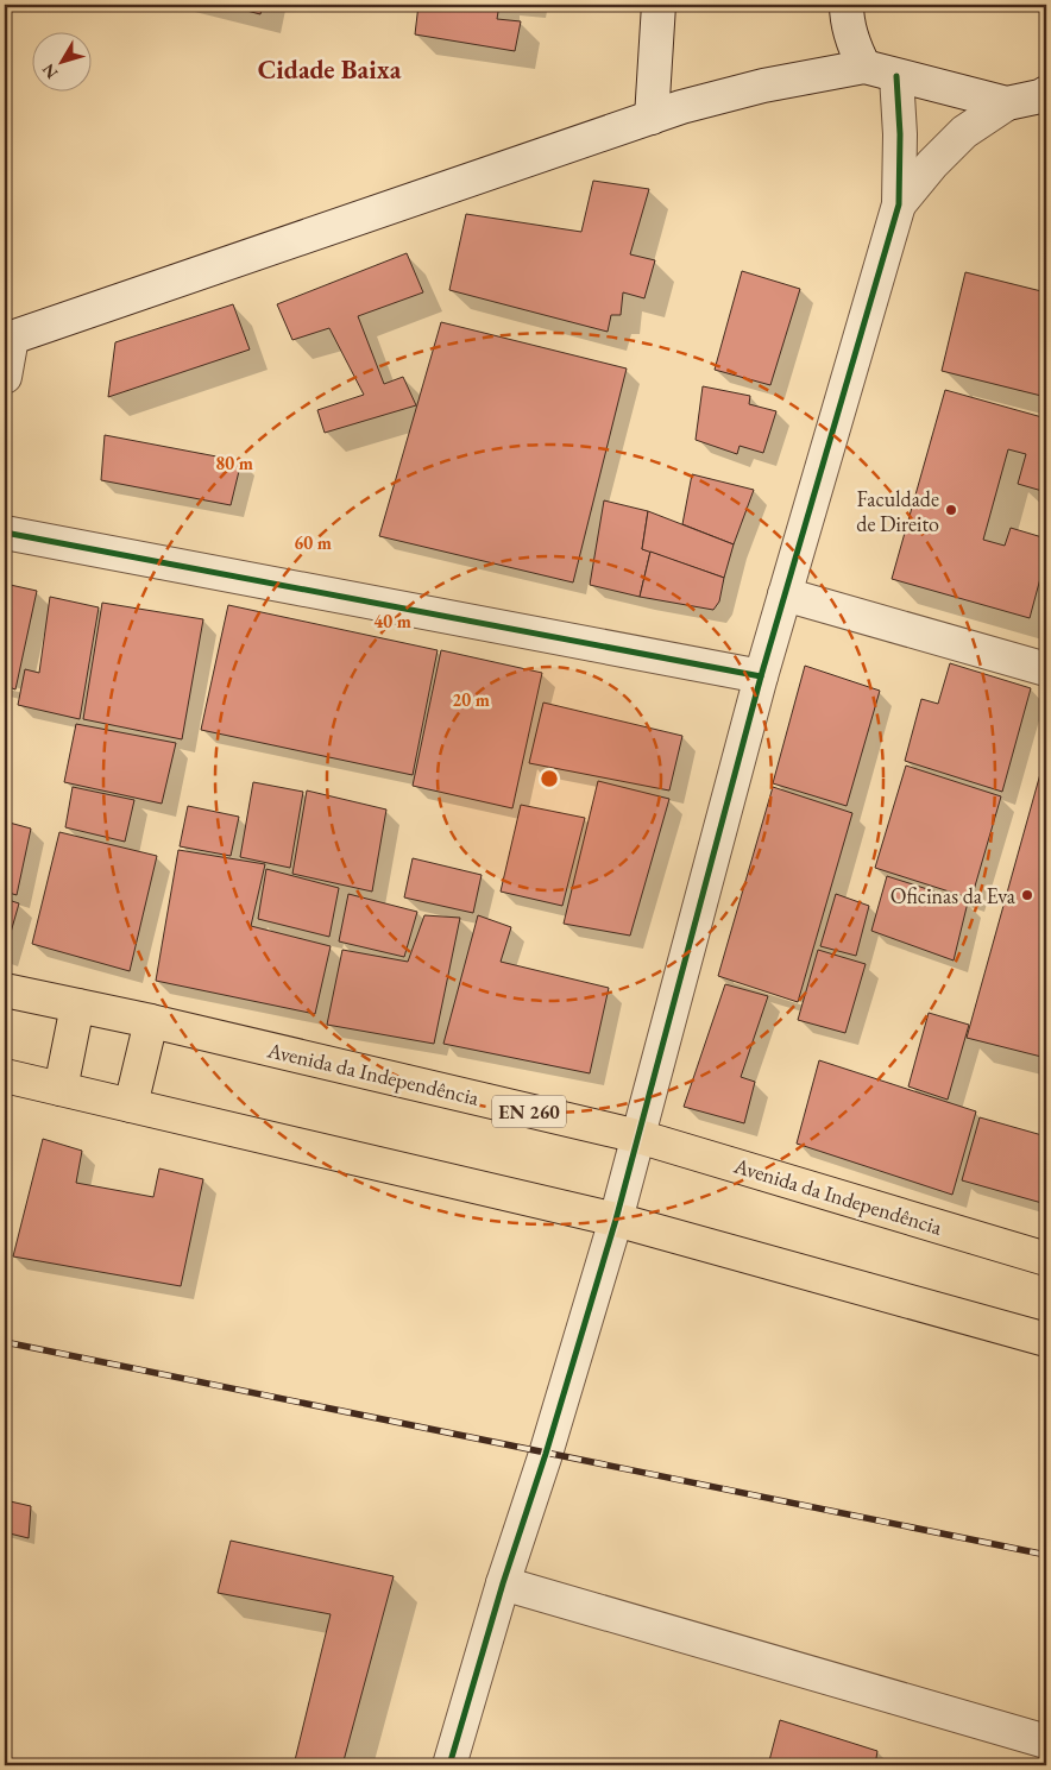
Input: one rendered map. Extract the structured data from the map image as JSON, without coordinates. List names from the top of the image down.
{
  "streets": {
    "main road": ["Avenida da Independência", "EN 260"]
  },
  "districts": ["Cidade Baixa"],
  "places": ["Faculdade de Direito", "Oficinas da Eva"],
  "north": "bottom left",
  "rings": [
    "80 m",
    "60 m",
    "40 m",
    "20 m"
  ]
}
